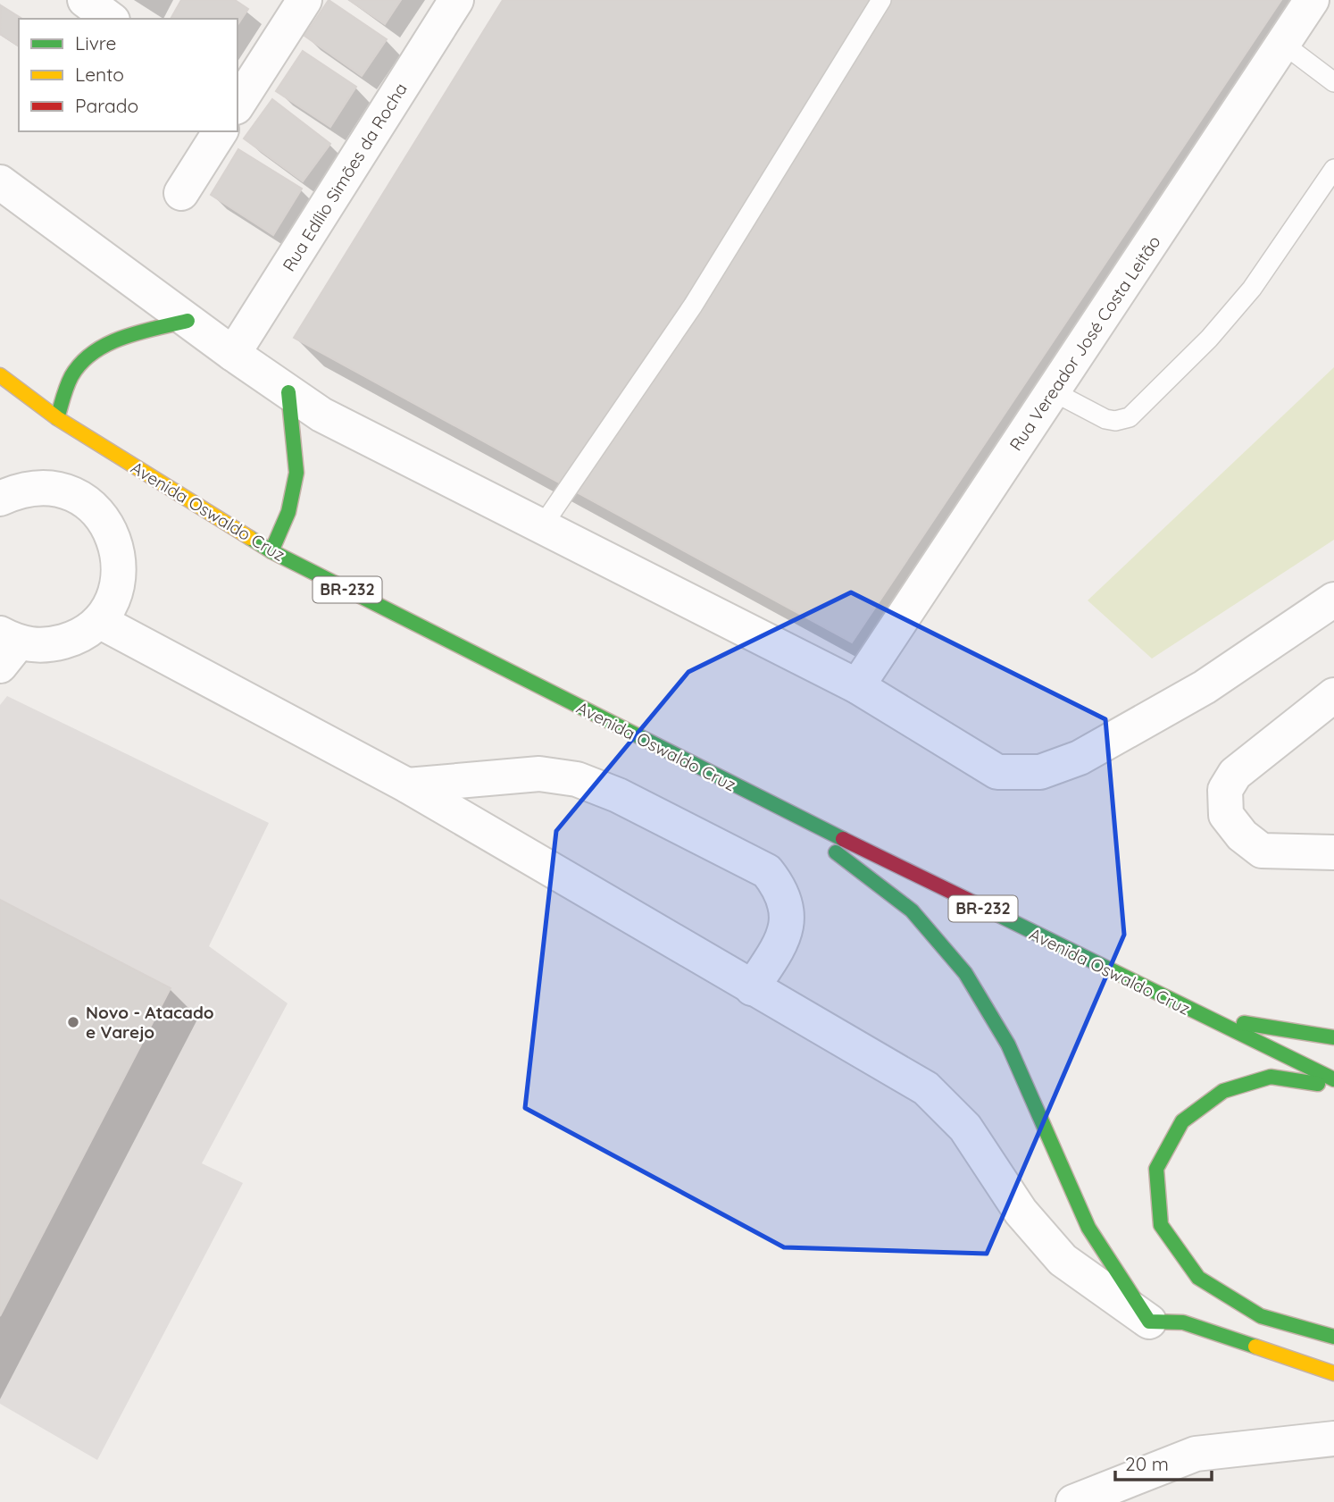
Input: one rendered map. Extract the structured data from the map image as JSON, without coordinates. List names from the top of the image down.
{
  "streets": {
    "highway": ["Avenida Oswaldo Cruz", "BR-232"],
    "street": ["Rua Edílio Simões da Rocha", "Rua Vereador José Costa Leitão"]
  },
  "places": ["Novo - Atacado e Varejo"],
  "legend": ["Livre", "Lento", "Parado"],
  "scale_bar": "20 m"
}
